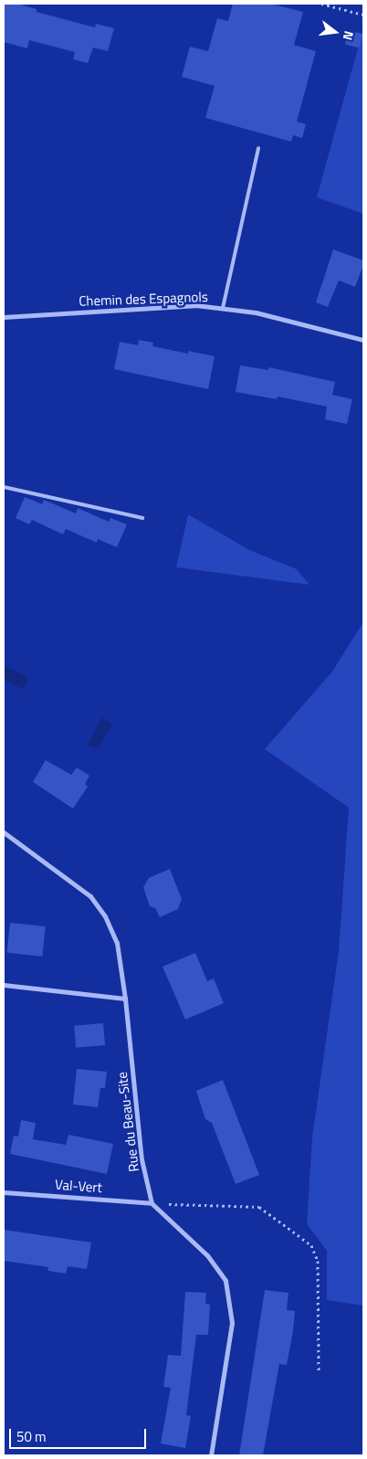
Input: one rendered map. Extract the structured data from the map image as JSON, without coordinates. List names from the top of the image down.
{
  "streets": {
    "street": ["Chemin des Espagnols", "Rue du Beau-Site", "Val-Vert"]
  },
  "crossings": [
    ["Rue du Beau-Site", "Val-Vert"]
  ],
  "scale_bar": "50 m",
  "north": "right"
}
